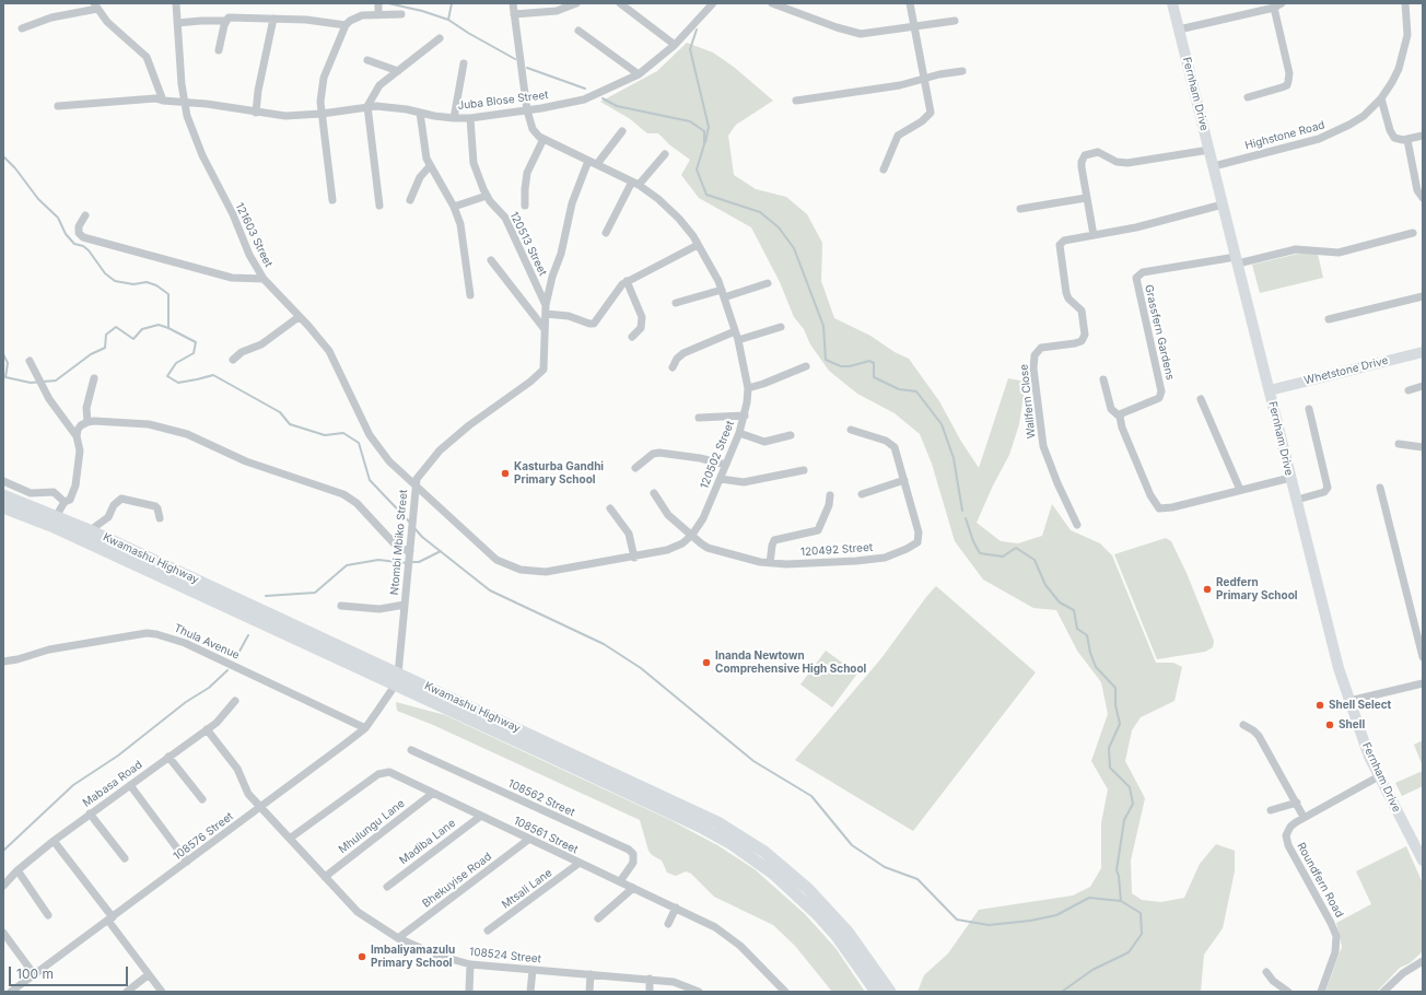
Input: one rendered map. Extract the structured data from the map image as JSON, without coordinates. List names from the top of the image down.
{
  "streets": {
    "main road": ["Kwamashu Highway"],
    "street": [
      "Fernham Drive",
      "Juba Blose Street",
      "Highstone Road",
      "121603 Street",
      "120513 Street",
      "Grassfern Gardens",
      "Whetstone Drive",
      "Wallfern Close",
      "120502 Street",
      "Ntombi Mbiko Street",
      "120492 Street",
      "Thula Avenue",
      "Mabasa Road",
      "108562 Street",
      "Mhulungu Lane",
      "108561 Street",
      "108576 Street",
      "Madiba Lane",
      "Bhekuyise Road",
      "Roundfern Road",
      "Mtsali Lane",
      "108524 Street"
    ]
  },
  "crossings": [
    ["Fernham Drive", "Highstone Road"],
    ["Fernham Drive", "Grassfern Gardens"],
    ["Fernham Drive", "Whetstone Drive"],
    ["Fernham Drive", "Wallfern Close"],
    ["Fernham Drive", "Roundfern Road"],
    ["Juba Blose Street", "121603 Street"],
    ["Juba Blose Street", "120513 Street"],
    ["Juba Blose Street", "120502 Street"],
    ["121603 Street", "120502 Street"],
    ["121603 Street", "Ntombi Mbiko Street"],
    ["120502 Street", "Ntombi Mbiko Street"],
    ["120502 Street", "120492 Street"],
    ["Ntombi Mbiko Street", "Kwamashu Highway"],
    ["Ntombi Mbiko Street", "108576 Street"],
    ["Kwamashu Highway", "108576 Street"],
    ["Thula Avenue", "108576 Street"],
    ["Mabasa Road", "108524 Street"],
    ["108562 Street", "108561 Street"],
    ["Mhulungu Lane", "108561 Street"],
    ["Mhulungu Lane", "108524 Street"],
    ["108561 Street", "Madiba Lane"],
    ["108561 Street", "Bhekuyise Road"],
    ["108561 Street", "Mtsali Lane"],
    ["108561 Street", "108524 Street"],
    ["108576 Street", "108524 Street"],
    ["Bhekuyise Road", "108524 Street"]
  ],
  "places": [
    "Kasturba Gandhi Primary School",
    "Redfern Primary School",
    "Inanda Newtown Comprehensive High School",
    "Shell Select",
    "Shell",
    "Imbaliyamazulu Primary School"
  ],
  "scale_bar": "100 m"
}
